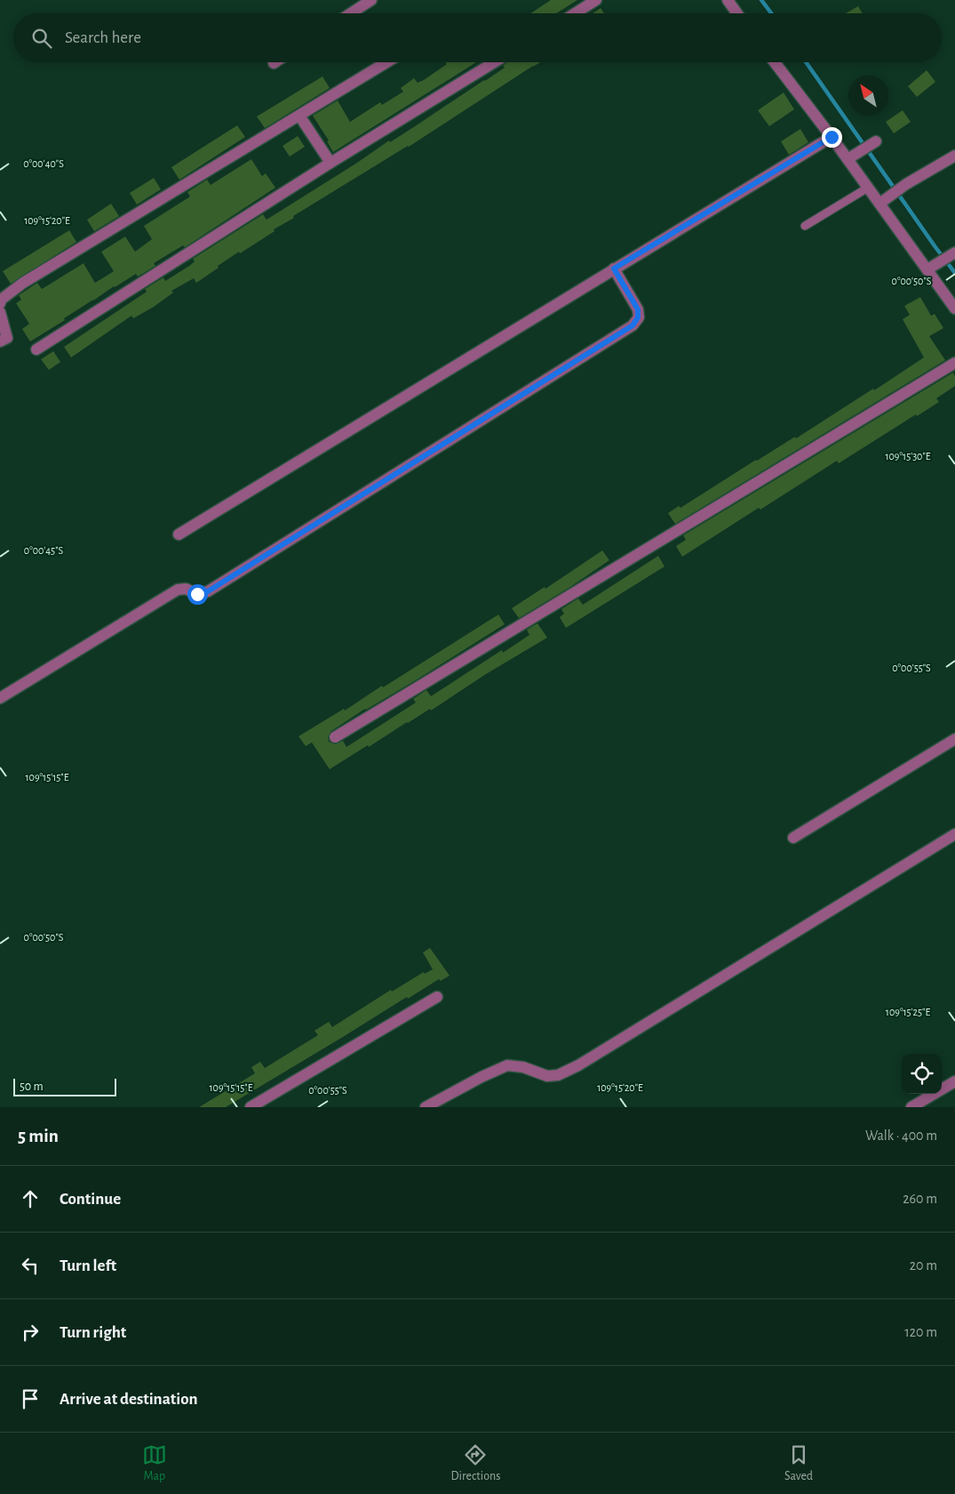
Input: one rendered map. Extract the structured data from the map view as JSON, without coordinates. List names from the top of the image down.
{
  "scale_bar": "50 m",
  "north": "top left",
  "page": {
    "search": "Search here",
    "scale": "50 m",
    "heading": ["5 min", "Walk · 400 m"],
    "list": [
      ["Continue", "260 m"],
      ["Turn left", "20 m"],
      ["Turn right", "120 m"],
      "Arrive at destination"
    ],
    "nav": ["Map", "Directions", "Saved"]
  },
  "coordinates": [
    "0°00'40\"S",
    "109°15'20\"E",
    "0°00'50\"S",
    "109°15'30\"E",
    "0°00'45\"S",
    "0°00'55\"S",
    "109°15'15\"E",
    "109°15'25\"E"
  ]
}
